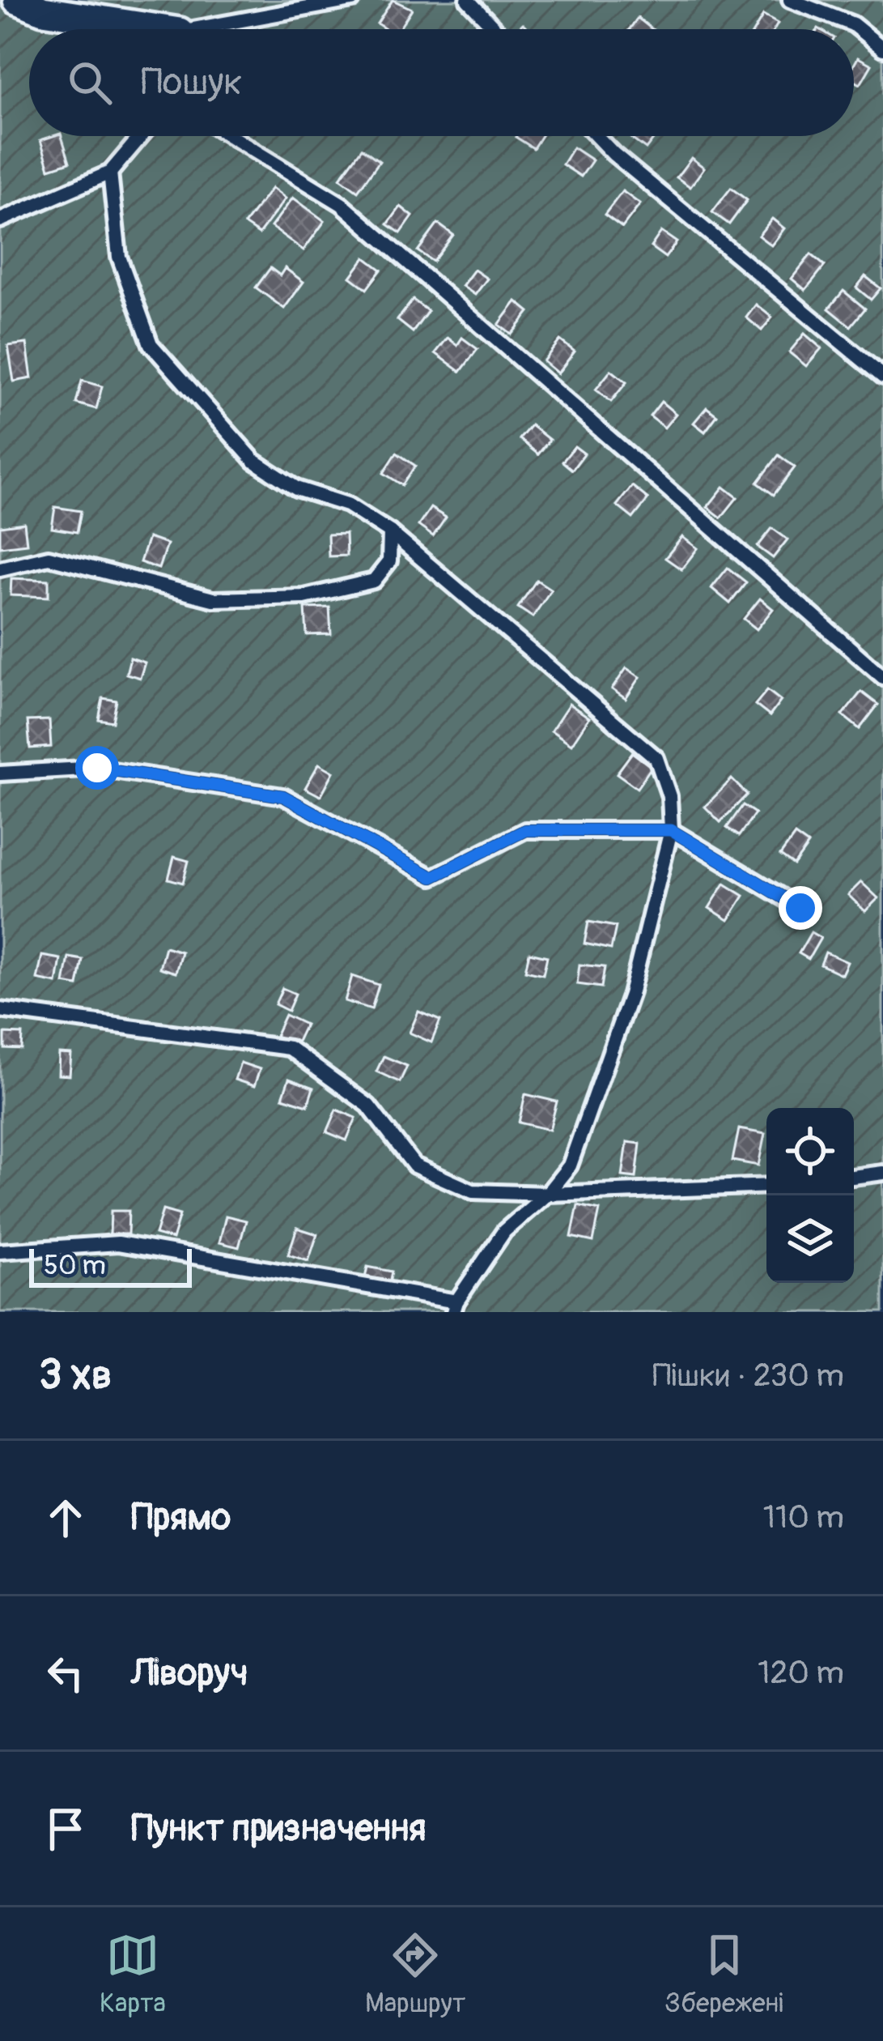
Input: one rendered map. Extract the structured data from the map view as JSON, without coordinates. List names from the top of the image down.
{
  "scale_bar": "50 m",
  "page": {
    "search": "Пошук",
    "scale": "50 m",
    "heading": ["3 хв", "Пішки · 230 m"],
    "list": [
      ["Прямо", "110 m"],
      ["Ліворуч", "120 m"],
      "Пункт призначення"
    ],
    "nav": ["Карта", "Маршрут", "Збережені"]
  }
}
